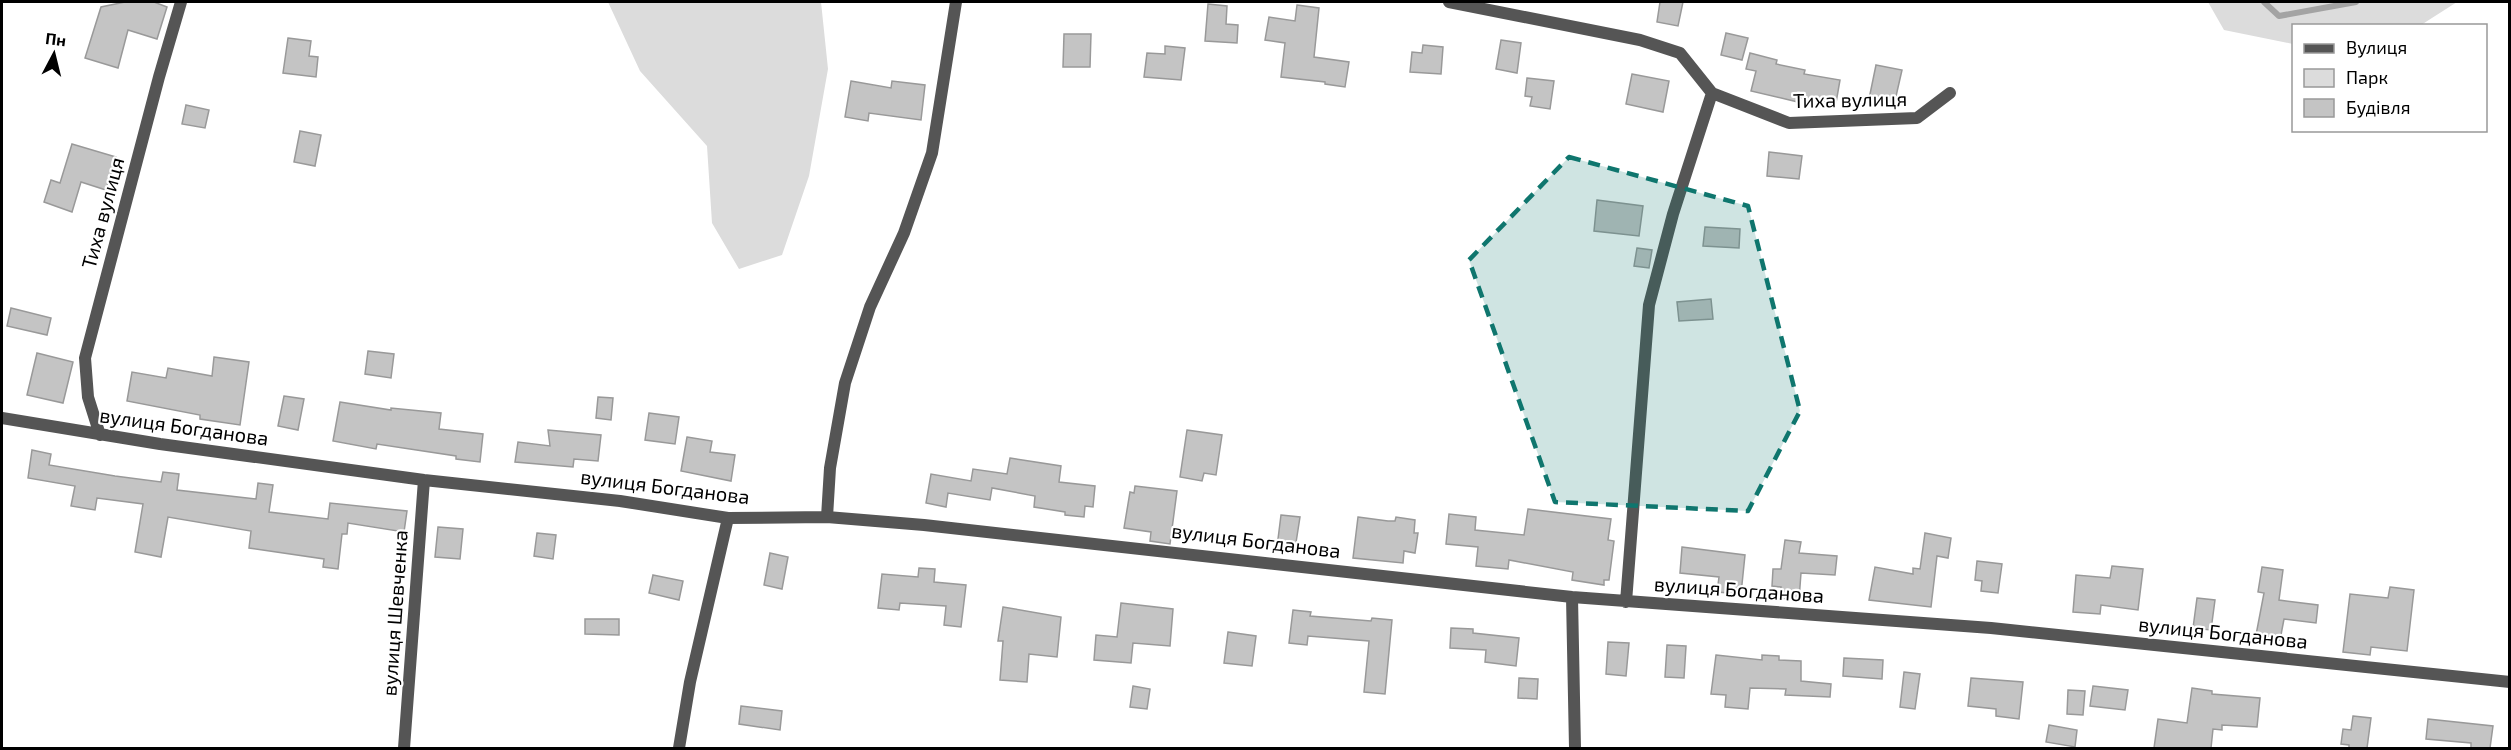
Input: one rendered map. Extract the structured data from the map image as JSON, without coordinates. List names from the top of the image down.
{
  "streets": {
    "street": ["Тиха вулиця", "вулиця Богданова", "вулиця Шевченка"]
  },
  "crossings": [
    ["Тиха вулиця", "вулиця Богданова"],
    ["вулиця Богданова", "вулиця Шевченка"]
  ],
  "legend": ["Вулиця", "Парк", "Будівля"],
  "north": "top"
}
